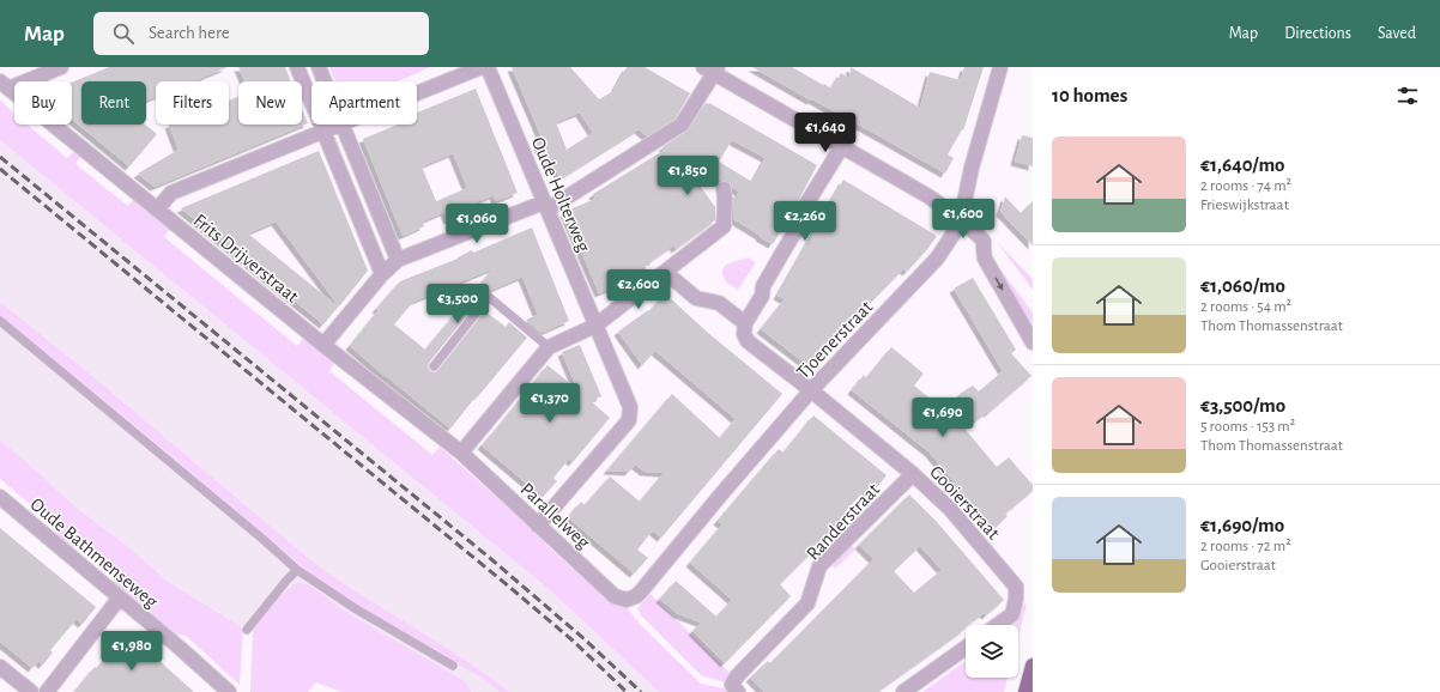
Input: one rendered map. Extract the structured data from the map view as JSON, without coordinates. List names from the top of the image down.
{
  "streets": {
    "street": [
      "Oude Holterweg",
      "Frits Drijverstraat",
      "Tjoenerstraat",
      "Gooierstraat",
      "Parallelweg",
      "Randerstraat",
      "Oude Bathmenseweg"
    ]
  },
  "crossings": [
    ["Oude Holterweg", "Parallelweg"],
    ["Frits Drijverstraat", "Parallelweg"],
    ["Tjoenerstraat", "Gooierstraat"],
    ["Tjoenerstraat", "Parallelweg"],
    ["Gooierstraat", "Randerstraat"]
  ],
  "page": {
    "header": "Map",
    "search": "Search here",
    "nav": ["Map", "Directions", "Saved"],
    "heading": "10 homes",
    "chip": [
      "Buy",
      "Rent",
      "Filters",
      "New",
      "Apartment"
    ],
    "price": [
      "€1,640",
      "€1,850",
      "€1,600",
      "€2,260",
      "€1,060",
      "€2,600",
      "€3,500",
      "€1,370",
      "€1,690",
      "€1,980"
    ],
    "list": [
      {
        "name": "€1,640/mo",
        "note": "2 rooms · 74 m² · Frieswijkstraat"
      },
      {
        "name": "€1,060/mo",
        "note": "2 rooms · 54 m² · Thom Thomassenstraat"
      },
      {
        "name": "€3,500/mo",
        "note": "5 rooms · 153 m² · Thom Thomassenstraat"
      },
      {
        "name": "€1,690/mo",
        "note": "2 rooms · 72 m² · Gooierstraat"
      }
    ]
  }
}
